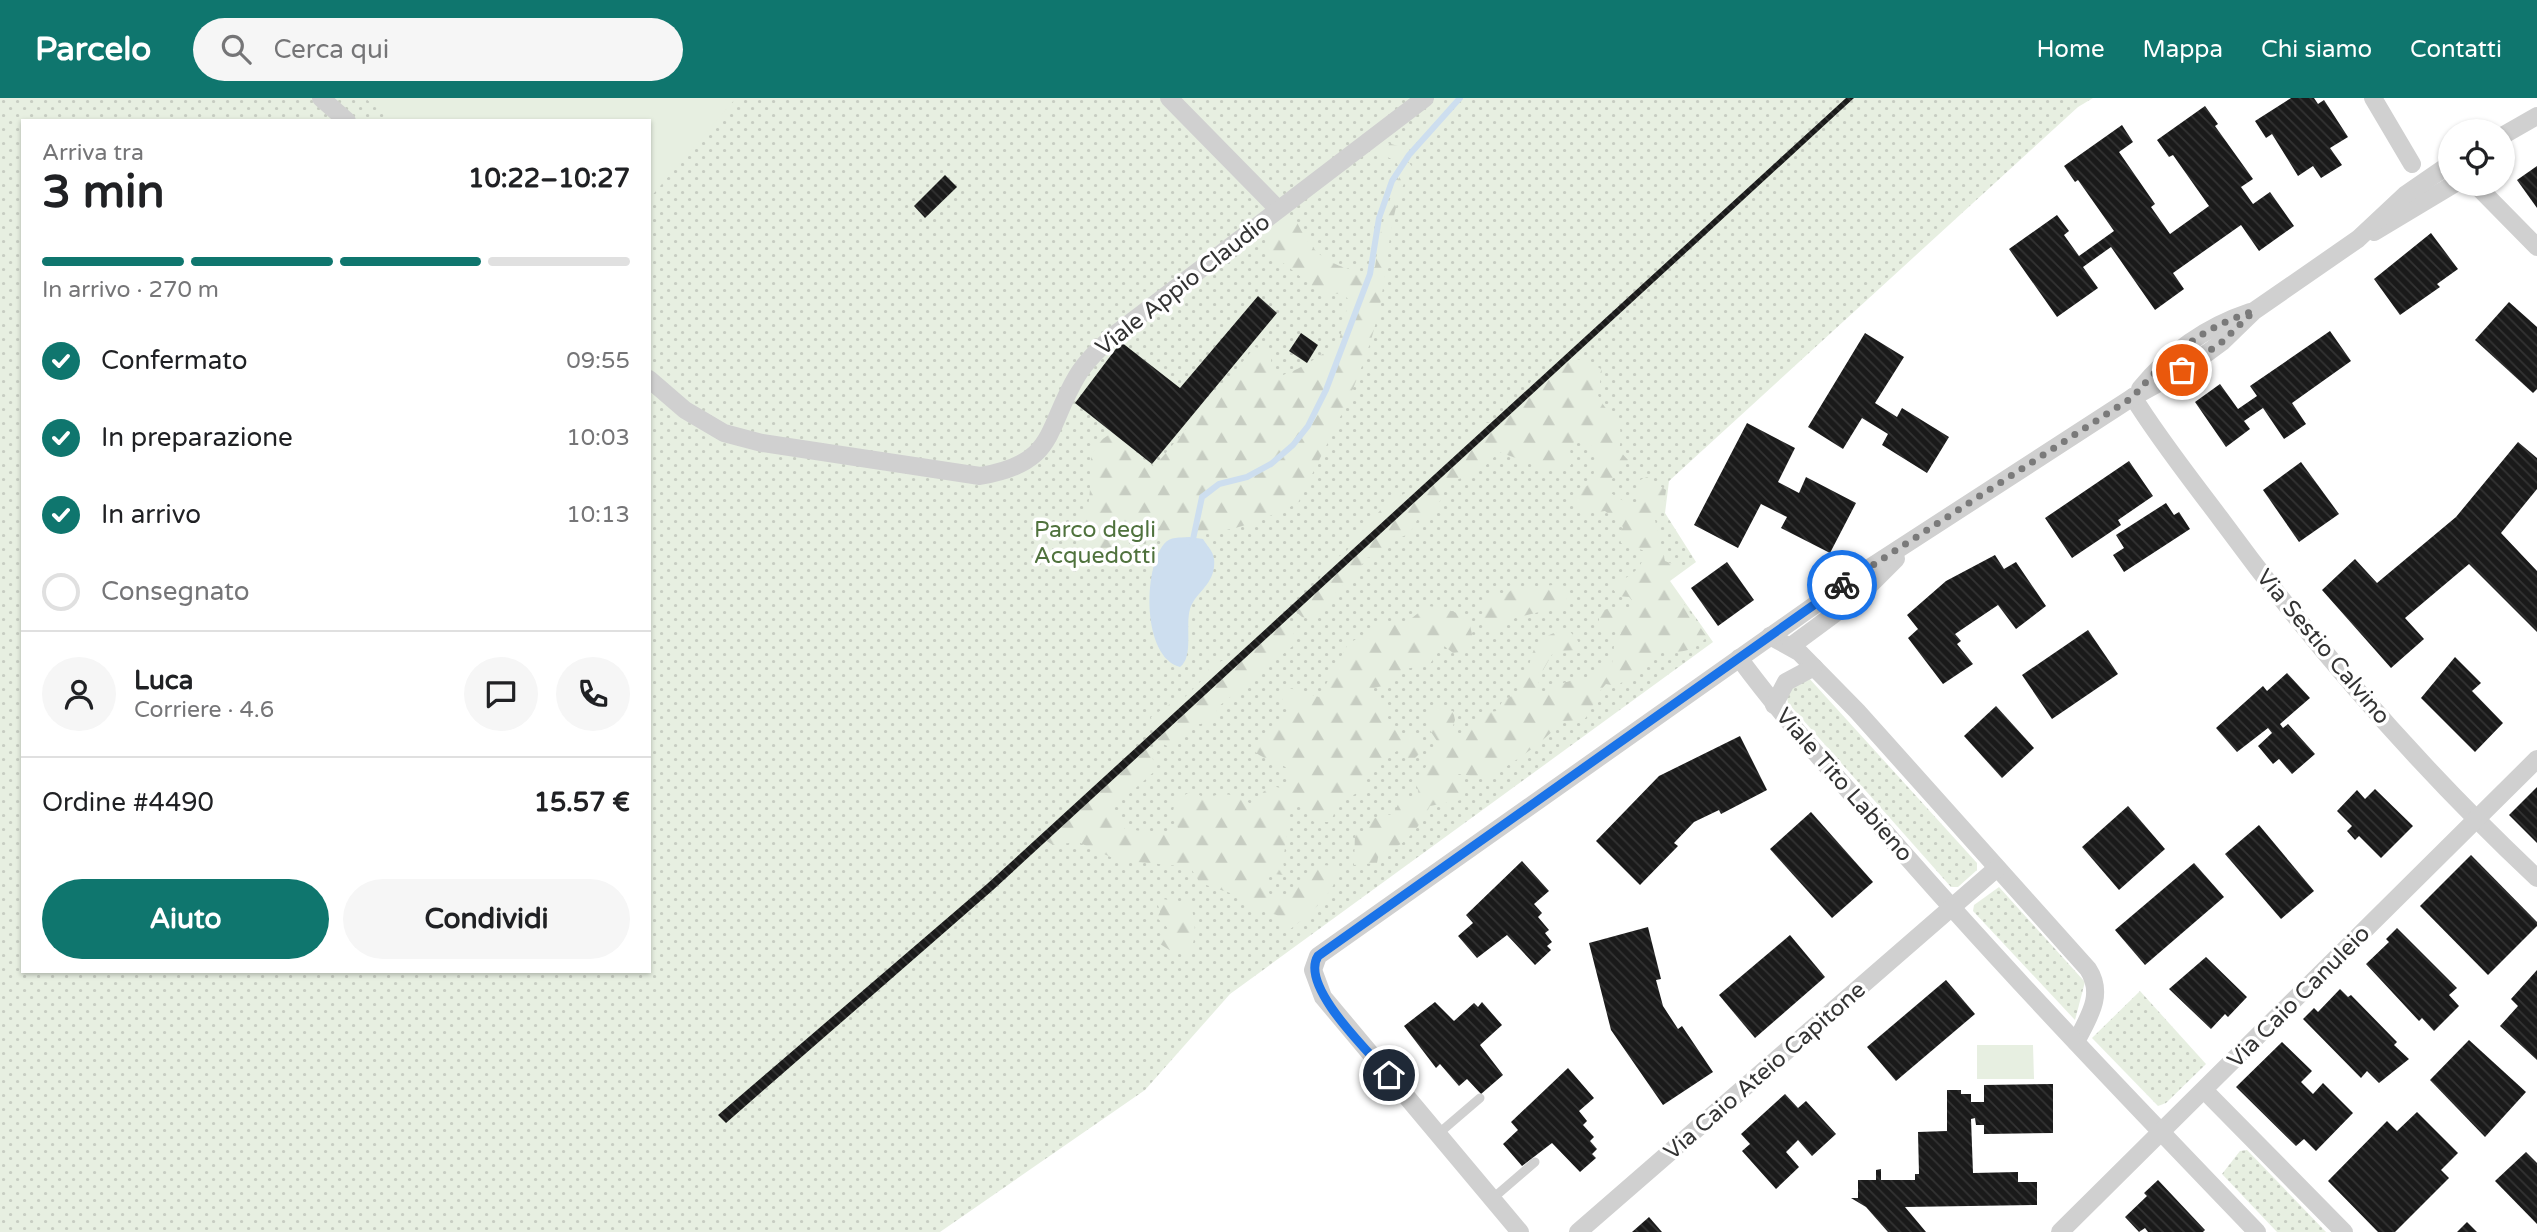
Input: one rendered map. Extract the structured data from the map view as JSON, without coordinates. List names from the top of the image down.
{
  "streets": {
    "street": [
      "Viale Appio Claudio",
      "Via Sestio Calvino",
      "Viale Tito Labieno",
      "Via Caio Canuleio",
      "Via Caio Ateio Capitone"
    ]
  },
  "crossings": [
    ["Via Sestio Calvino", "Via Caio Canuleio"],
    ["Viale Tito Labieno", "Via Caio Canuleio"],
    ["Viale Tito Labieno", "Via Caio Ateio Capitone"]
  ],
  "parks": ["Parco degli Acquedotti"],
  "page": {
    "header": "Parcelo",
    "search": "Cerca qui",
    "nav": [
      "Home",
      "Mappa",
      "Chi siamo",
      "Contatti"
    ],
    "heading": ["3 min", "Arriva tra", "10:22–10:27"],
    "panel": [
      "Luca",
      "Corriere · 4.6",
      "Ordine #4490",
      "15.57 €"
    ],
    "bar": "In arrivo · 270 m",
    "list": [
      ["Confermato", "09:55"],
      ["In preparazione", "10:03"],
      ["In arrivo", "10:13"],
      "Consegnato"
    ],
    "buttons": ["Aiuto", "Condividi"]
  }
}
